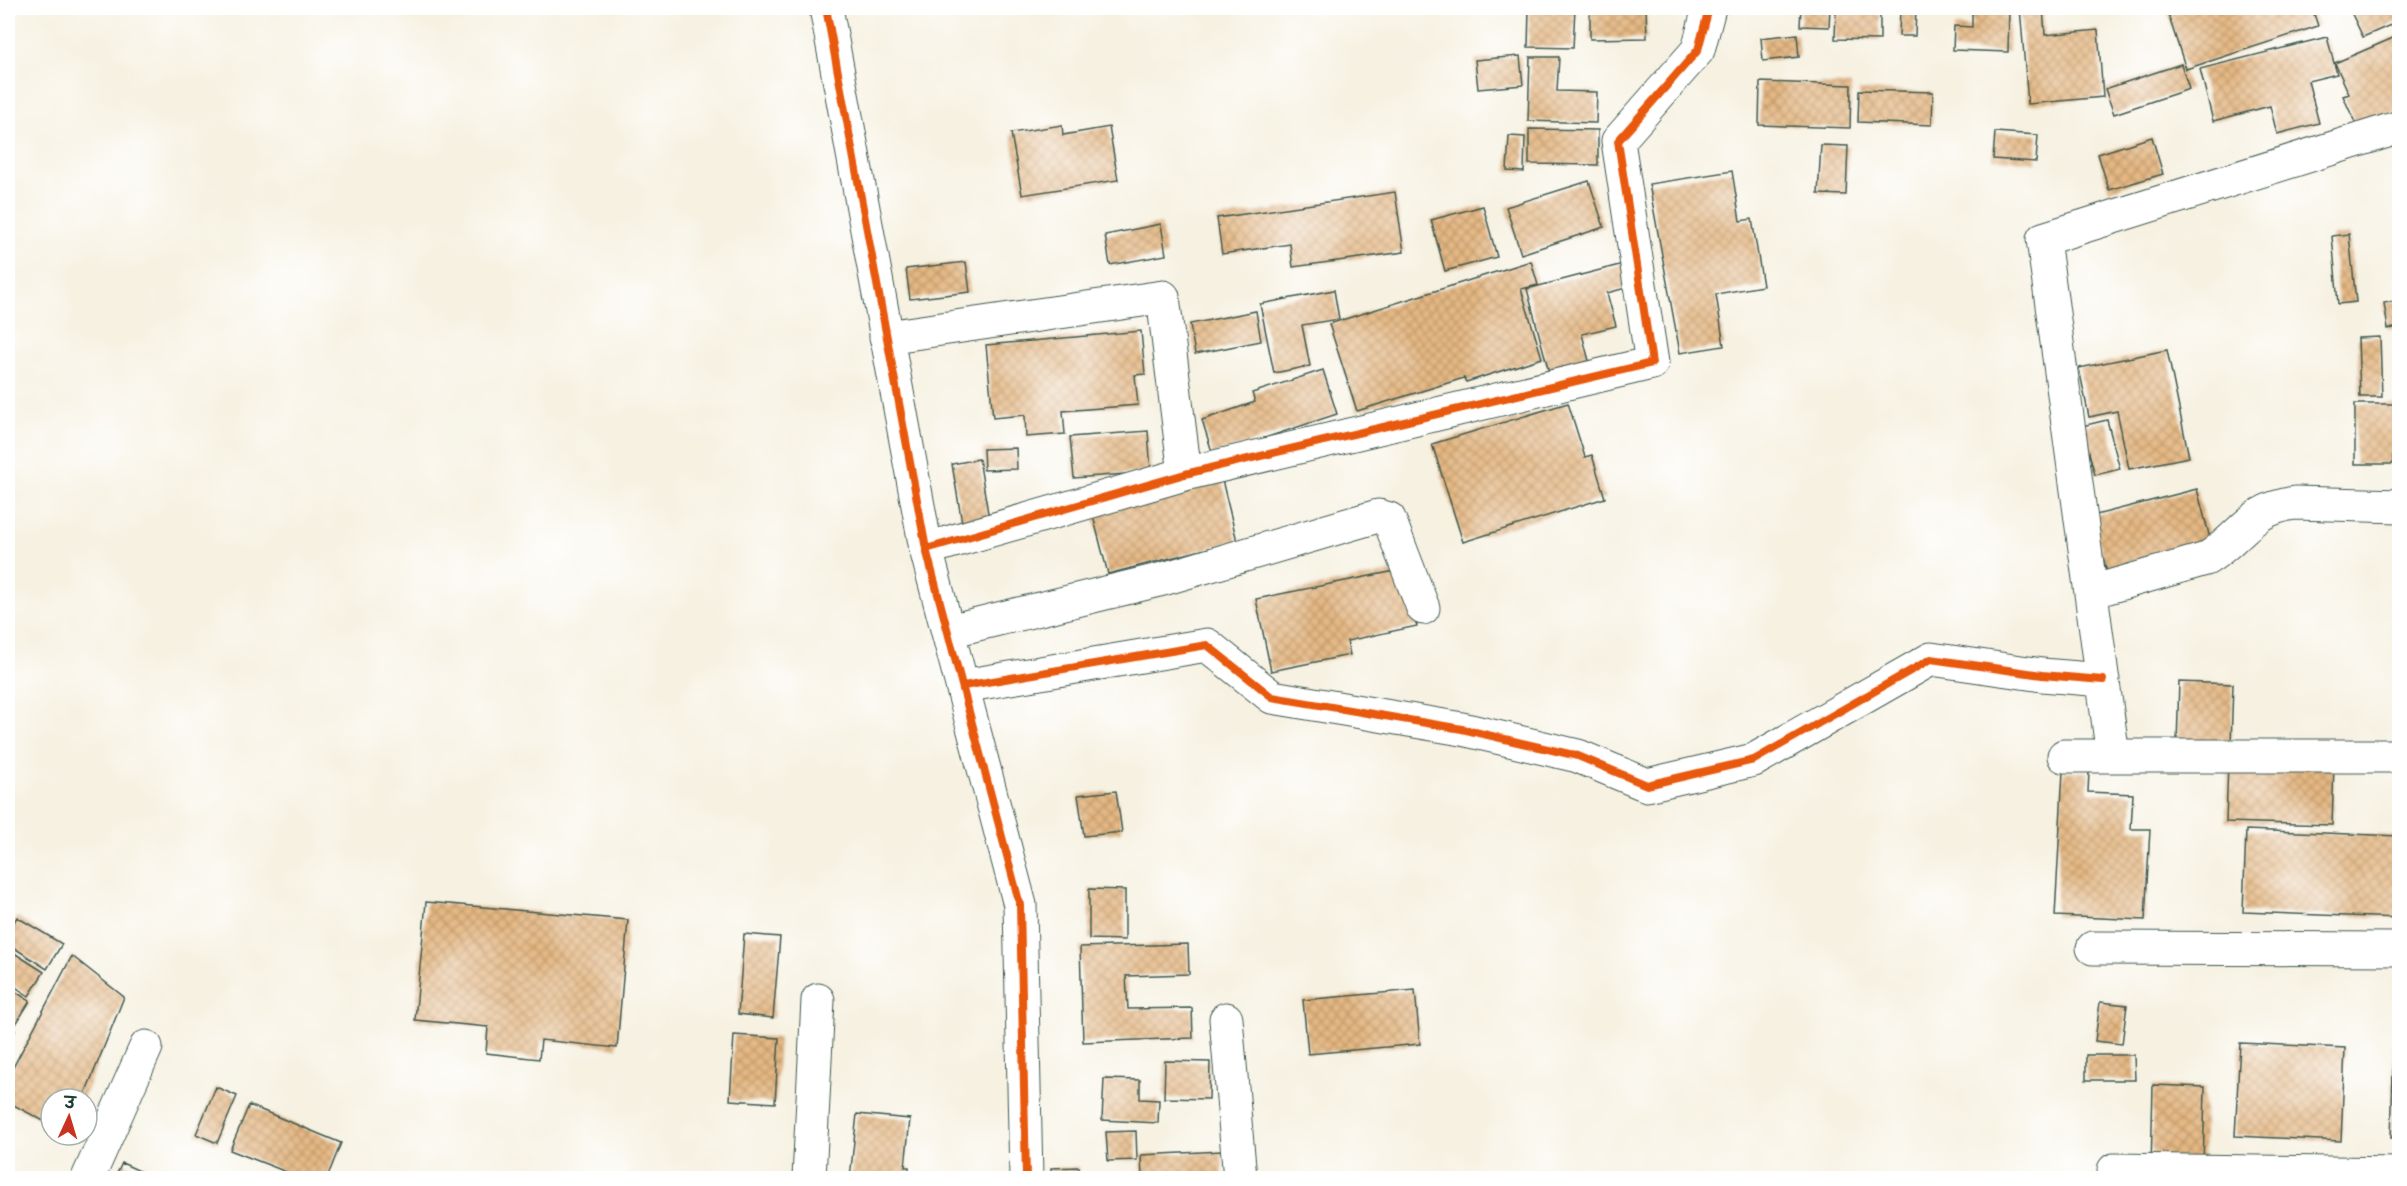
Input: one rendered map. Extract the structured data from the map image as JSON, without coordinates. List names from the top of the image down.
{
  "north": "top"
}
